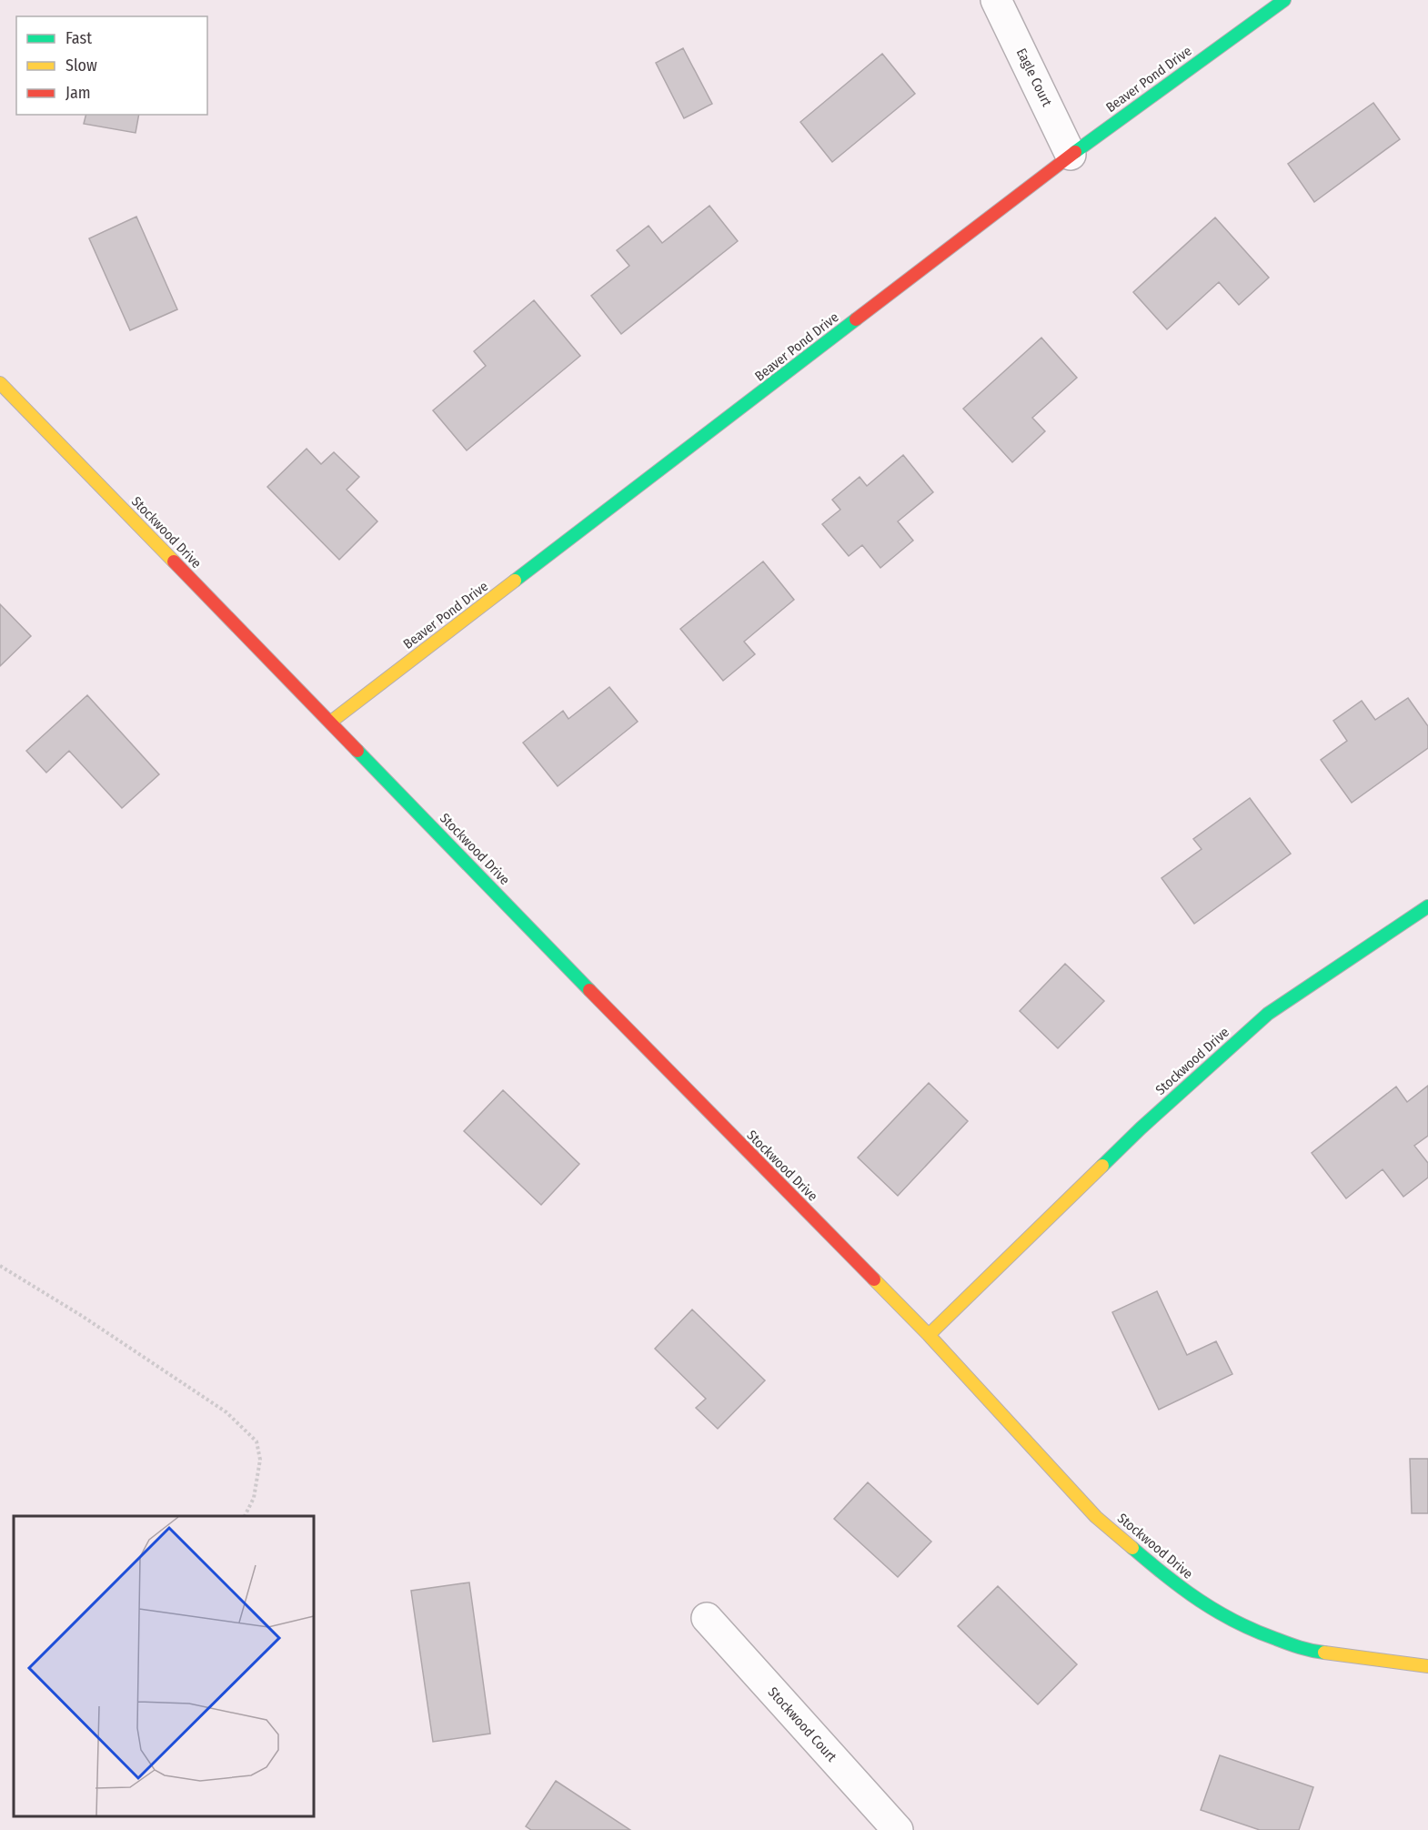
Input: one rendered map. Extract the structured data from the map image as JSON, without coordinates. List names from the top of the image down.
{
  "streets": {
    "street": [
      "Eagle Court",
      "Beaver Pond Drive",
      "Stockwood Drive",
      "Stockwood Court"
    ]
  },
  "crossings": [
    ["Eagle Court", "Beaver Pond Drive"],
    ["Beaver Pond Drive", "Stockwood Drive"]
  ],
  "legend": ["Fast", "Slow", "Jam"]
}
